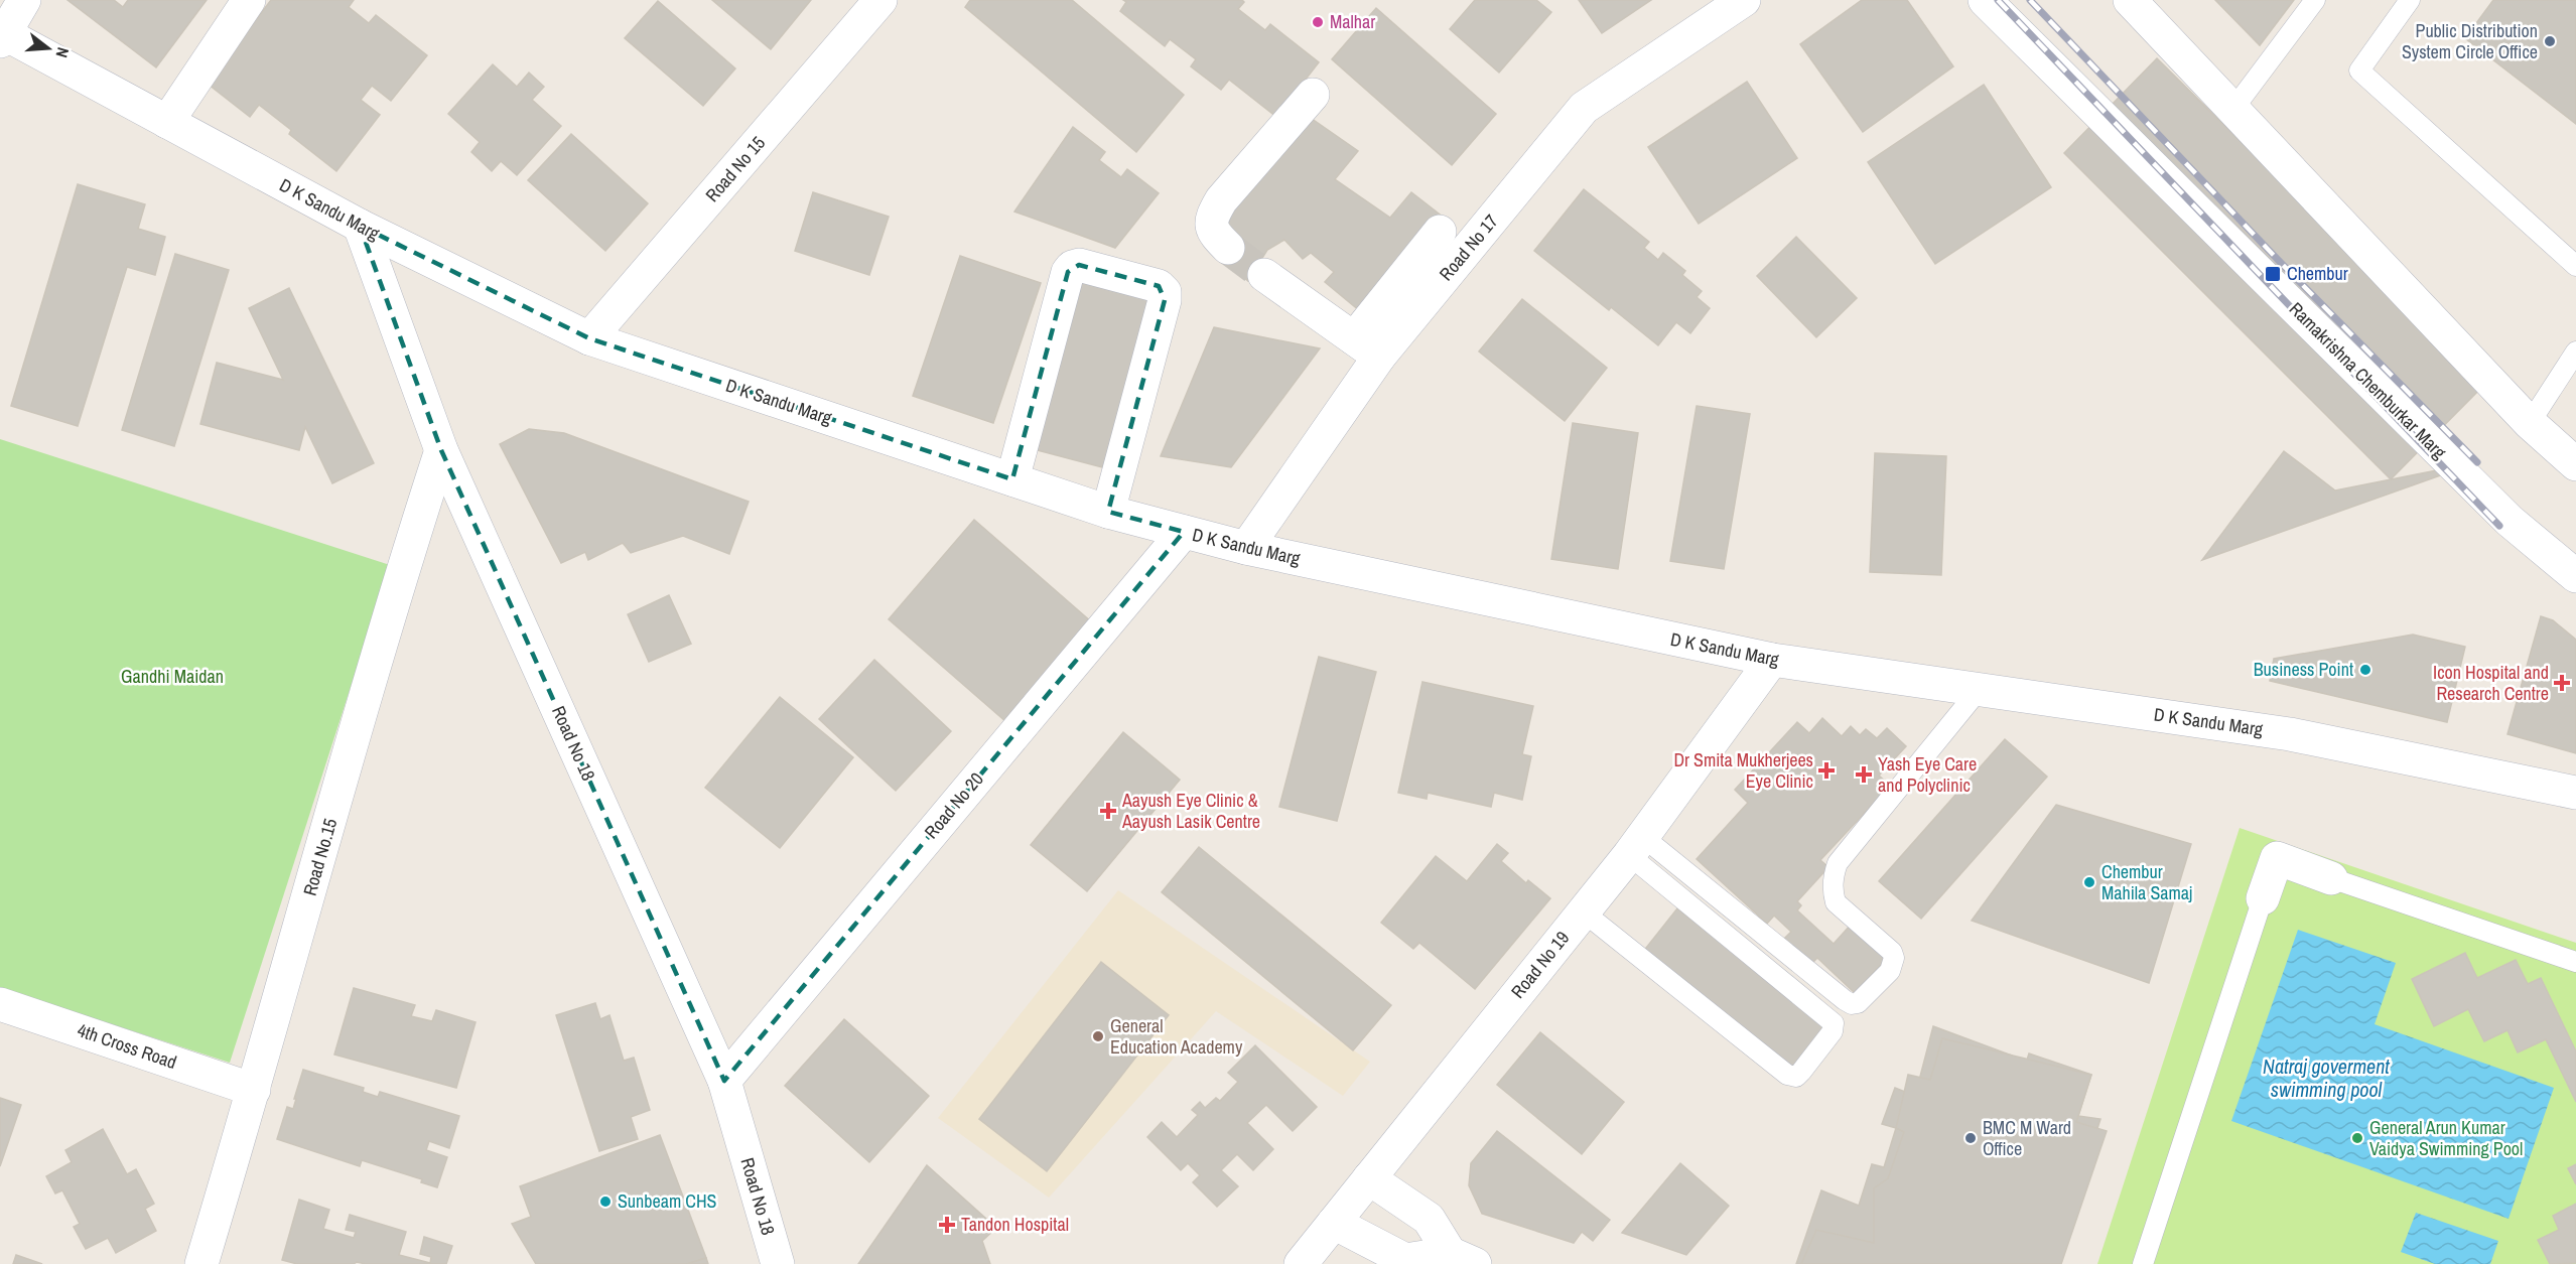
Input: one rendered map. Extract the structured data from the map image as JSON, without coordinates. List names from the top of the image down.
{
  "streets": {
    "street": [
      "Road No 15",
      "D K Sandu Marg",
      "Road No 17",
      "Ramakrishna Chemburkar Marg",
      "Road No 18",
      "Road No 20",
      "Road No.15",
      "Road No 19",
      "4th Cross Road"
    ]
  },
  "crossings": [
    ["Road No 15", "D K Sandu Marg"],
    ["D K Sandu Marg", "Road No 17"],
    ["D K Sandu Marg", "Road No 18"],
    ["D K Sandu Marg", "Road No 20"],
    ["D K Sandu Marg", "Road No 19"],
    ["Road No 18", "Road No 20"],
    ["Road No 18", "Road No.15"],
    ["Road No.15", "4th Cross Road"]
  ],
  "water": ["Natraj goverment swimming pool"],
  "parks": ["Gandhi Maidan"],
  "places": {
    "other": [
      "Malhar",
      "Public Distribution System Circle Office",
      "Business Point",
      "Chembur Mahila Samaj",
      "General Education Academy",
      "BMC M Ward Office",
      "General Arun Kumar Vaidya Swimming Pool",
      "Sunbeam CHS"
    ],
    "transit": ["Chembur"],
    "health": [
      "Icon Hospital and Research Centre",
      "Dr Smita Mukherjees Eye Clinic",
      "Yash Eye Care and Polyclinic",
      "Aayush Eye Clinic & Aayush Lasik Centre",
      "Tandon Hospital"
    ]
  },
  "north": "right"
}
